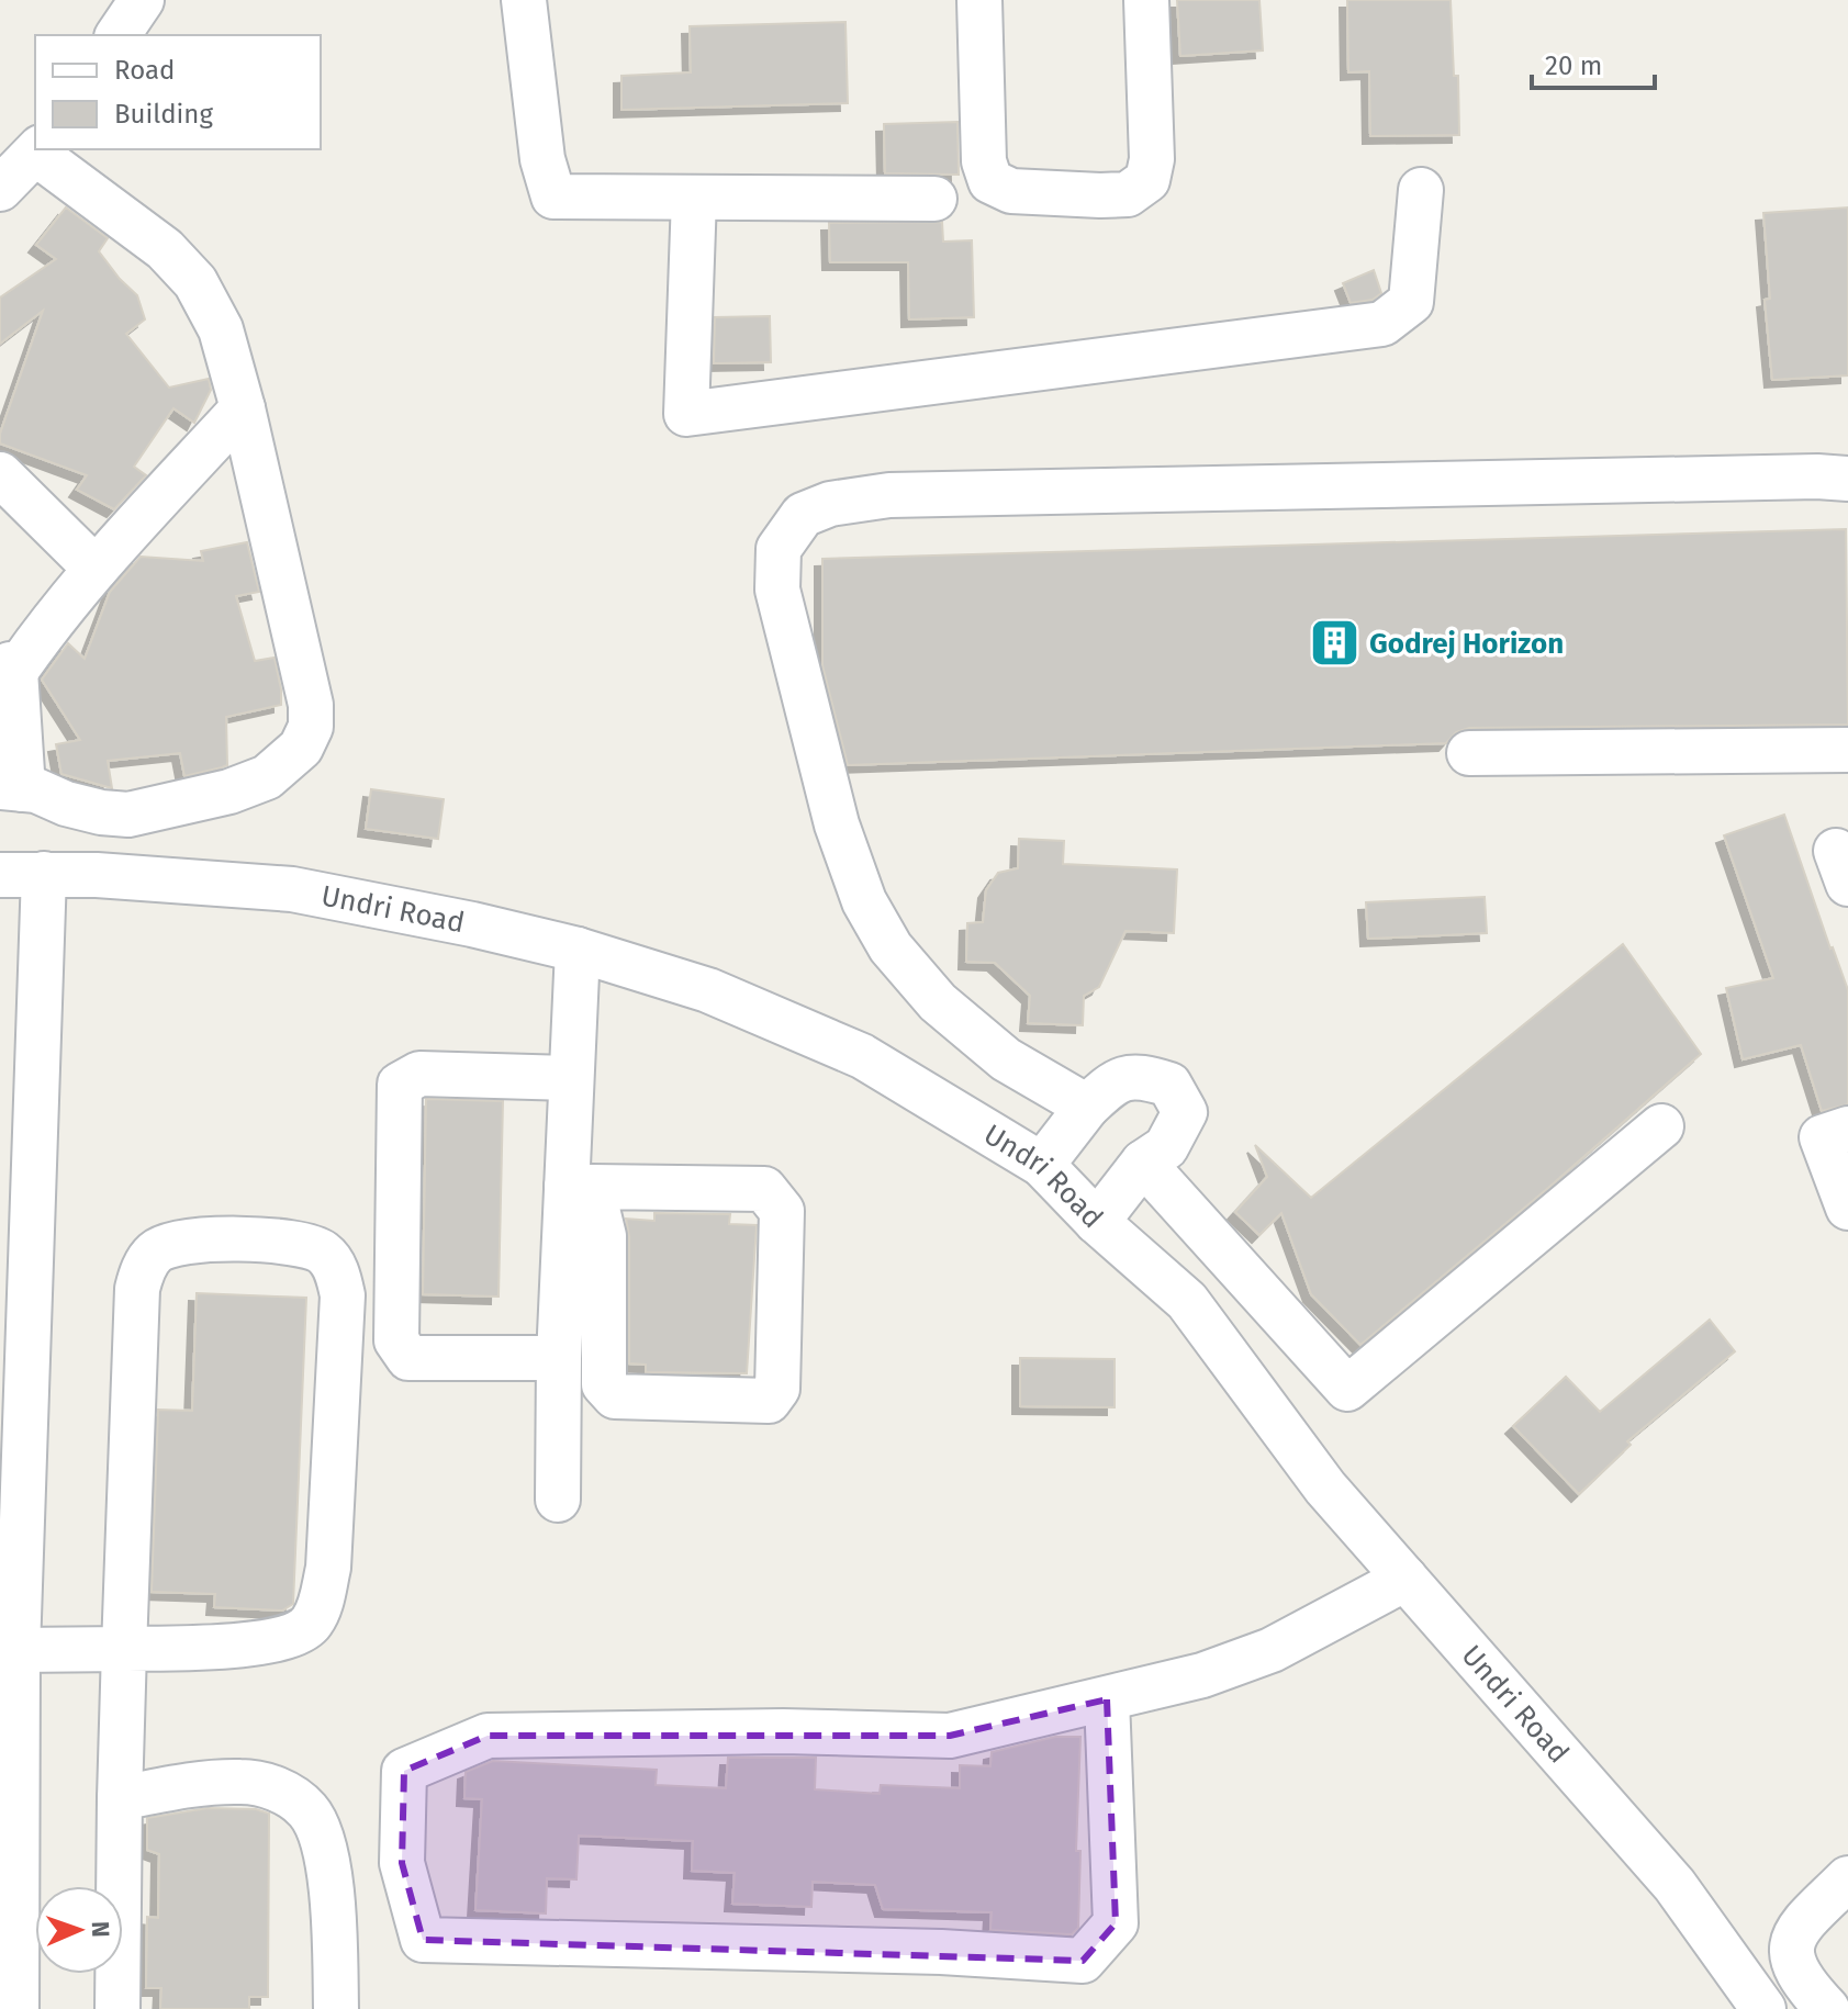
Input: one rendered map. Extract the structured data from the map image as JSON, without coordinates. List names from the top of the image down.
{
  "streets": {
    "street": ["Undri Road"]
  },
  "places": {
    "building": ["Godrej Horizon"]
  },
  "legend": ["Road", "Building"],
  "scale_bar": "20 m",
  "north": "right"
}
